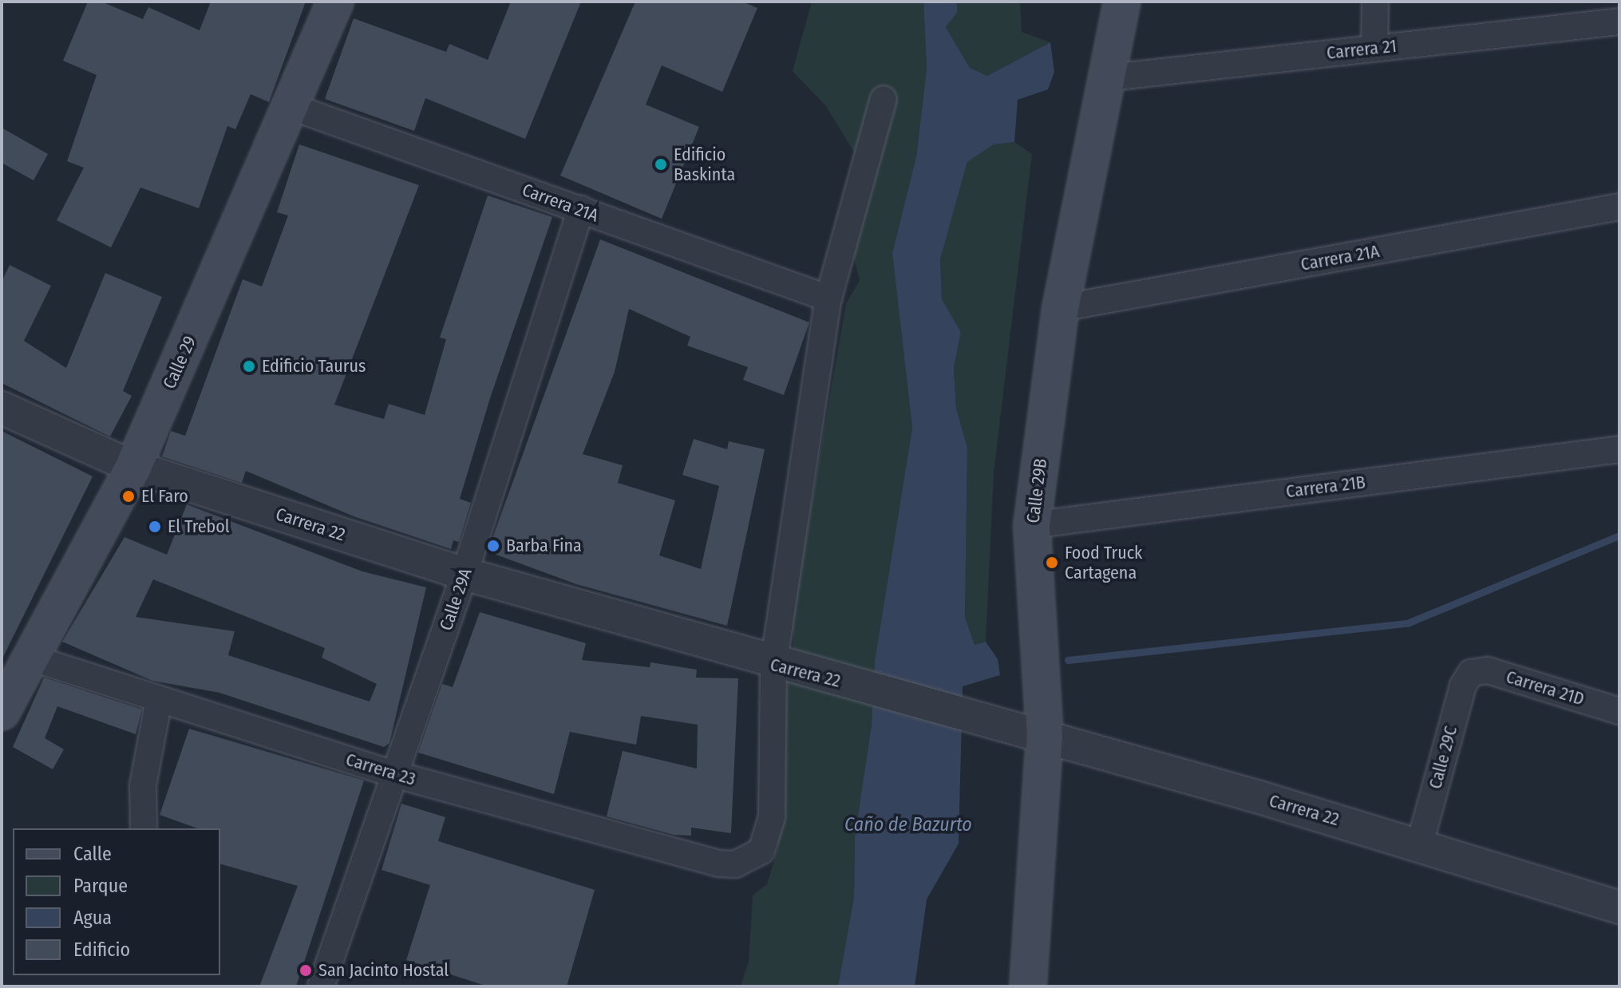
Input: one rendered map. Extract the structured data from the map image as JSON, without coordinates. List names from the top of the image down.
{
  "streets": {
    "main road": ["Calle 29", "Calle 29B"],
    "street": [
      "Carrera 21",
      "Carrera 21A",
      "Carrera 21B",
      "Carrera 22",
      "Calle 29A",
      "Carrera 21D",
      "Calle 29C",
      "Carrera 23"
    ]
  },
  "crossings": [
    ["Carrera 21", "Calle 29B"],
    ["Carrera 21A", "Calle 29"],
    ["Carrera 21A", "Calle 29B"],
    ["Carrera 21A", "Calle 29A"],
    ["Calle 29", "Carrera 22"],
    ["Calle 29", "Carrera 23"],
    ["Carrera 21B", "Calle 29B"],
    ["Calle 29B", "Carrera 22"],
    ["Carrera 22", "Calle 29A"],
    ["Carrera 22", "Calle 29C"],
    ["Carrera 22", "Carrera 23"],
    ["Calle 29A", "Carrera 23"],
    ["Carrera 21D", "Calle 29C"]
  ],
  "water": ["Caño de Bazurto"],
  "places": [
    "Edificio Baskinta",
    "Edificio Taurus",
    "El Faro",
    "El Trebol",
    "Barba Fina",
    "Food Truck Cartagena",
    "San Jacinto Hostal"
  ],
  "legend": [
    "Calle",
    "Parque",
    "Agua",
    "Edificio"
  ]
}
